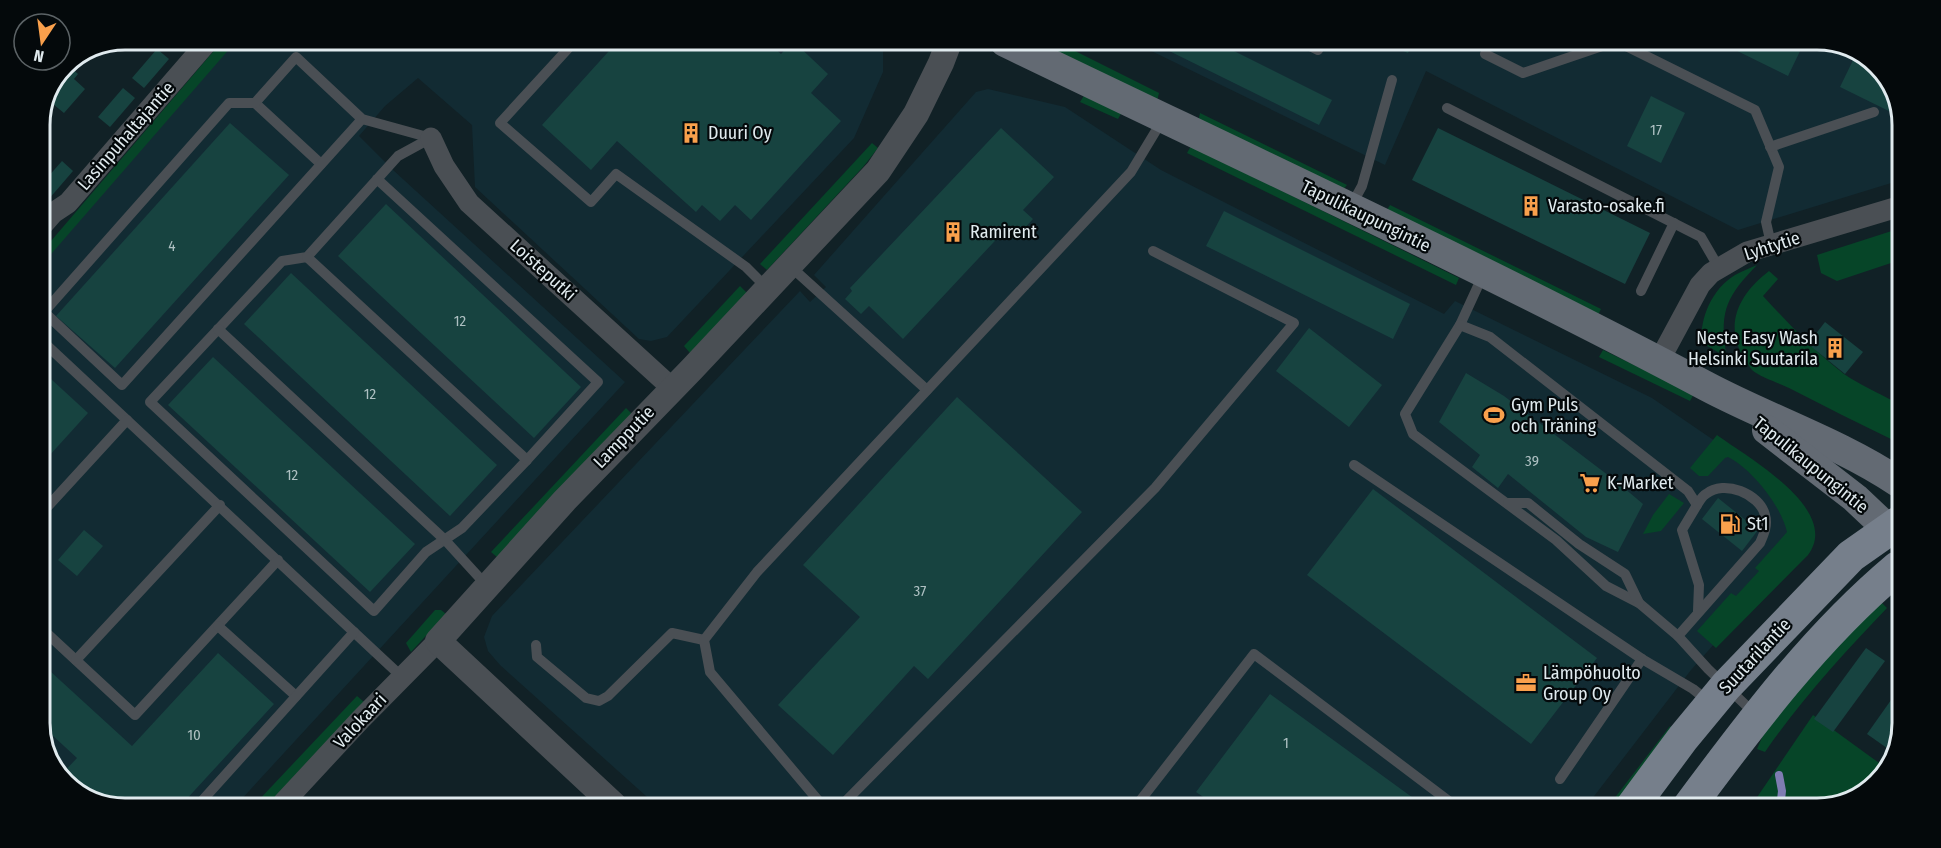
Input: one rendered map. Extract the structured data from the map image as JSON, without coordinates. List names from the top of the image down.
{
  "streets": {
    "main road": ["Tapulikaupungintie", "Suutarilantie"],
    "street": [
      "Lasinpuhaltajantie",
      "Lyhtytie",
      "Loisteputki",
      "Lampputie",
      "Valokaari"
    ]
  },
  "crossings": [
    ["Tapulikaupungintie", "Lyhtytie"],
    ["Loisteputki", "Lampputie"],
    ["Lampputie", "Valokaari"]
  ],
  "places": {
    "building": [
      "Duuri Oy",
      "Varasto-osake.fi",
      "Ramirent",
      "Neste Easy Wash Helsinki Suutarila"
    ],
    "sports": ["Gym Puls och Träning"],
    "supermarket": ["K-Market"],
    "fuel station": ["St1"],
    "office": ["Lämpöhuolto Group Oy"]
  },
  "house_numbers": [
    "17",
    "4",
    "12",
    "12",
    "39",
    "12",
    "37",
    "10",
    "1"
  ],
  "north": "bottom"
}
